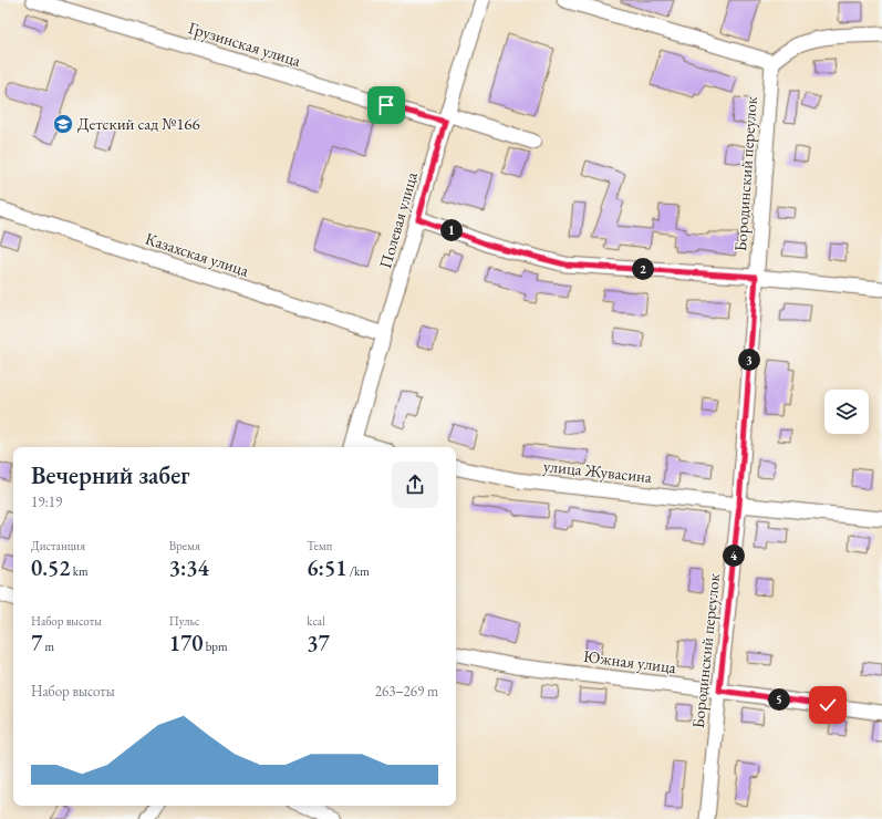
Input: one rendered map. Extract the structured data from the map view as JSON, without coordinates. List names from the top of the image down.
{
  "streets": {
    "street": [
      "Грузинская улица",
      "Бородинский переулок",
      "Полевая улица",
      "Казахская улица",
      "улица Жувасина",
      "Южная улица"
    ]
  },
  "crossings": [
    ["Грузинская улица", "Полевая улица"],
    ["Бородинский переулок", "улица Жувасина"],
    ["Бородинский переулок", "Южная улица"],
    ["Полевая улица", "Казахская улица"]
  ],
  "places": {
    "school or university": ["Детский сад №166"]
  },
  "page": {
    "pins": [
      "1",
      "2",
      "3",
      "4",
      "5"
    ],
    "heading": ["Вечерний забег", "19:19"],
    "stats": [
      ["Дистанция", "0.52 km"],
      ["Время", "3:34"],
      ["Темп", "6:51 /km"],
      ["Набор высоты", "7 m"],
      ["Пульс", "170 bpm"],
      ["kcal", "37"]
    ],
    "chart": ["Набор высоты", "263–269 m"]
  }
}
